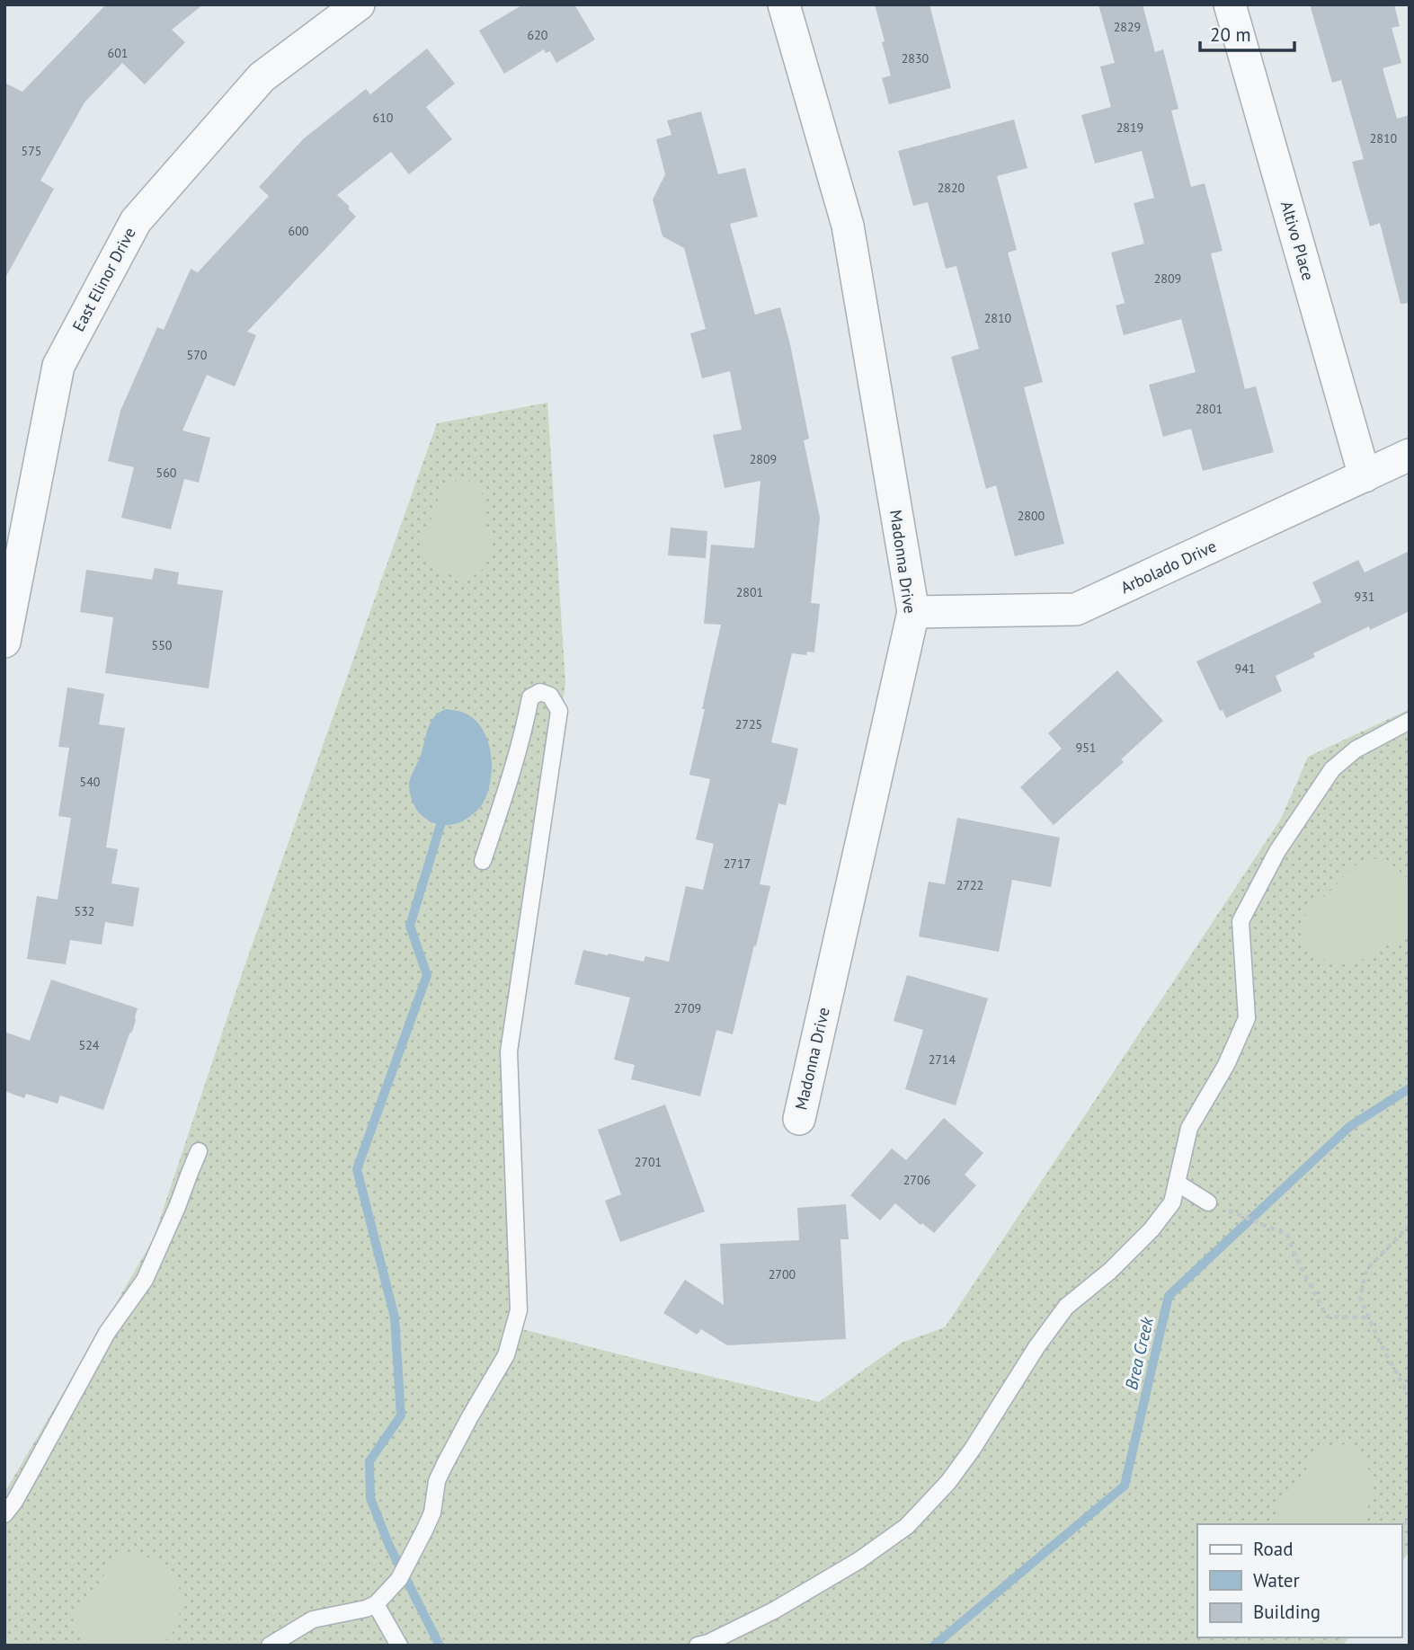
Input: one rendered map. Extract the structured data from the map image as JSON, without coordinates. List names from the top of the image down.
{
  "streets": {
    "street": [
      "Altivo Place",
      "East Elinor Drive",
      "Madonna Drive",
      "Arbolado Drive"
    ]
  },
  "crossings": [
    ["Altivo Place", "Arbolado Drive"],
    ["Madonna Drive", "Arbolado Drive"]
  ],
  "water": ["Brea Creek"],
  "house_numbers": [
    "2829",
    "620",
    "601",
    "2830",
    "610",
    "2819",
    "2810",
    "575",
    "2820",
    "600",
    "2809",
    "2810",
    "570",
    "2801",
    "2809",
    "560",
    "2800",
    "2801",
    "931",
    "550",
    "941",
    "2725",
    "951",
    "540",
    "2717",
    "2722",
    "532",
    "2709",
    "524",
    "2714",
    "2701",
    "2706",
    "2700"
  ],
  "legend": ["Road", "Water", "Building"],
  "scale_bar": "20 m"
}
